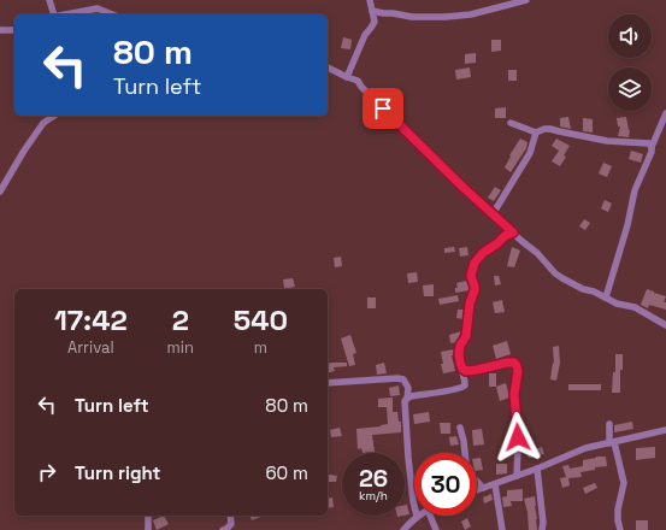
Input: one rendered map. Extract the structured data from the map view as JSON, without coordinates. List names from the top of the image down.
{
  "page": {
    "turn": ["80 m", "Turn left"],
    "eta": [
      "17:42",
      "Arrival",
      "2",
      "min",
      "540",
      "m"
    ],
    "list": [
      {
        "name": "Turn left",
        "value": "80 m"
      },
      {
        "name": "Turn right",
        "value": "60 m"
      }
    ],
    "speed": "26 km/h",
    "limit": "30"
  }
}
